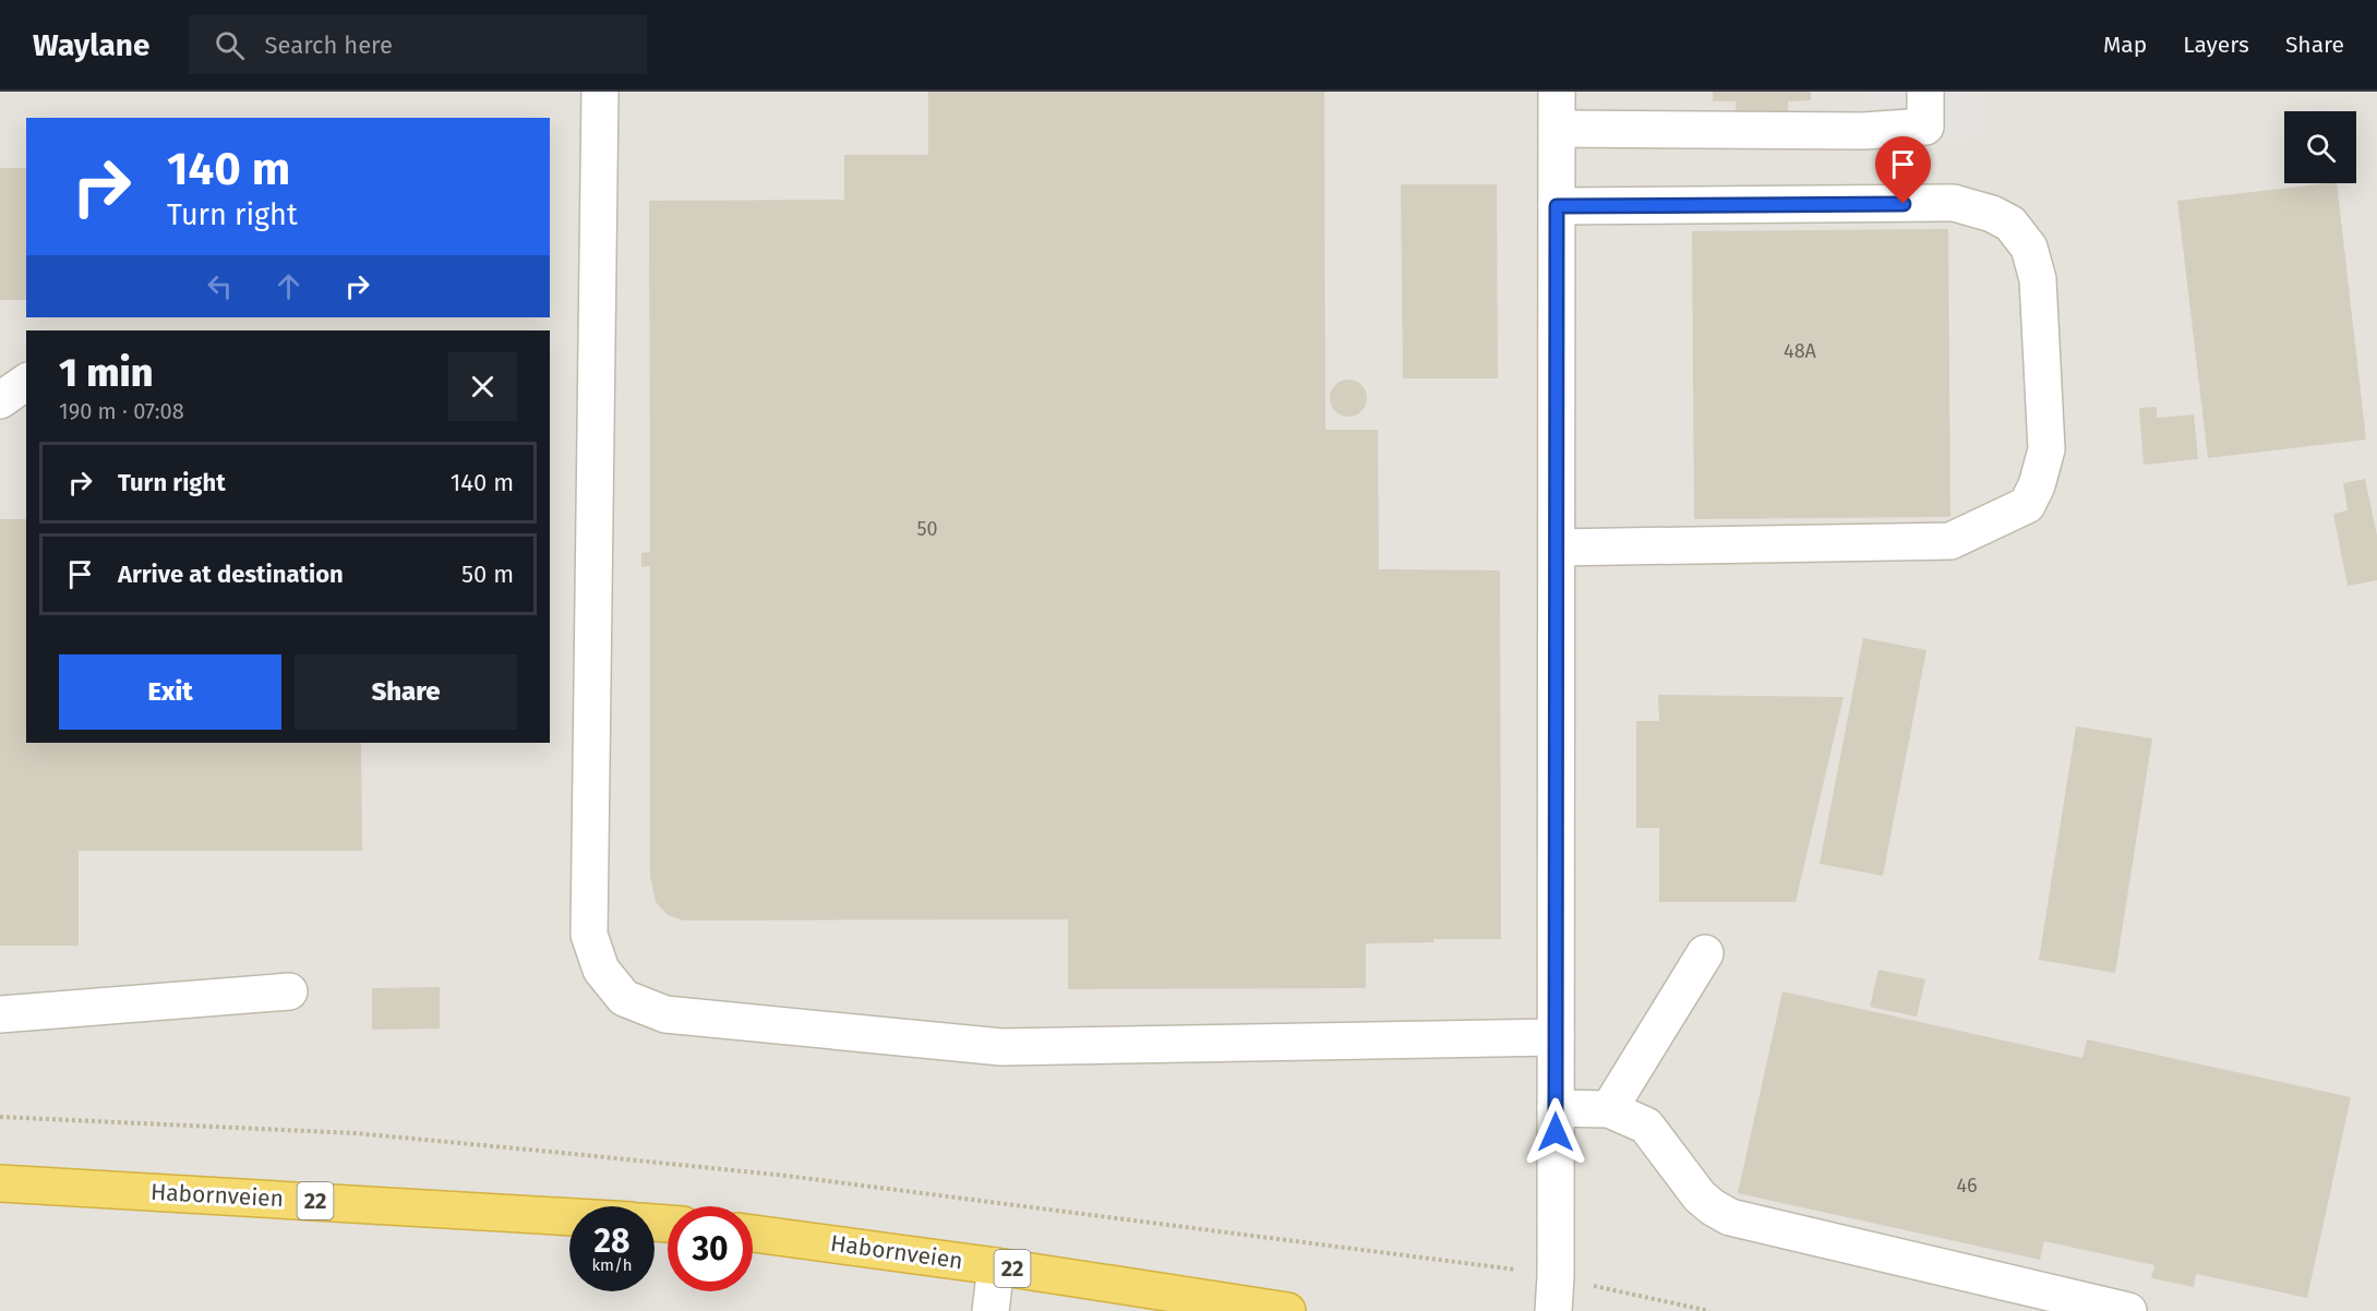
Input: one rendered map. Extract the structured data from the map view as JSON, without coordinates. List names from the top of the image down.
{
  "streets": {
    "highway": ["Habornveien", "22"]
  },
  "house_numbers": ["48A", "50", "46"],
  "page": {
    "header": "Waylane",
    "search": "Search here",
    "nav": ["Map", "Layers", "Share"],
    "turn": ["140 m", "Turn right"],
    "heading": ["1 min", "190 m · 07:08"],
    "list": [
      {
        "name": "Turn right",
        "value": "140 m"
      },
      {
        "name": "Arrive at destination",
        "value": "50 m"
      }
    ],
    "buttons": ["Exit", "Share"],
    "speed": "28 km/h",
    "limit": "30"
  }
}
